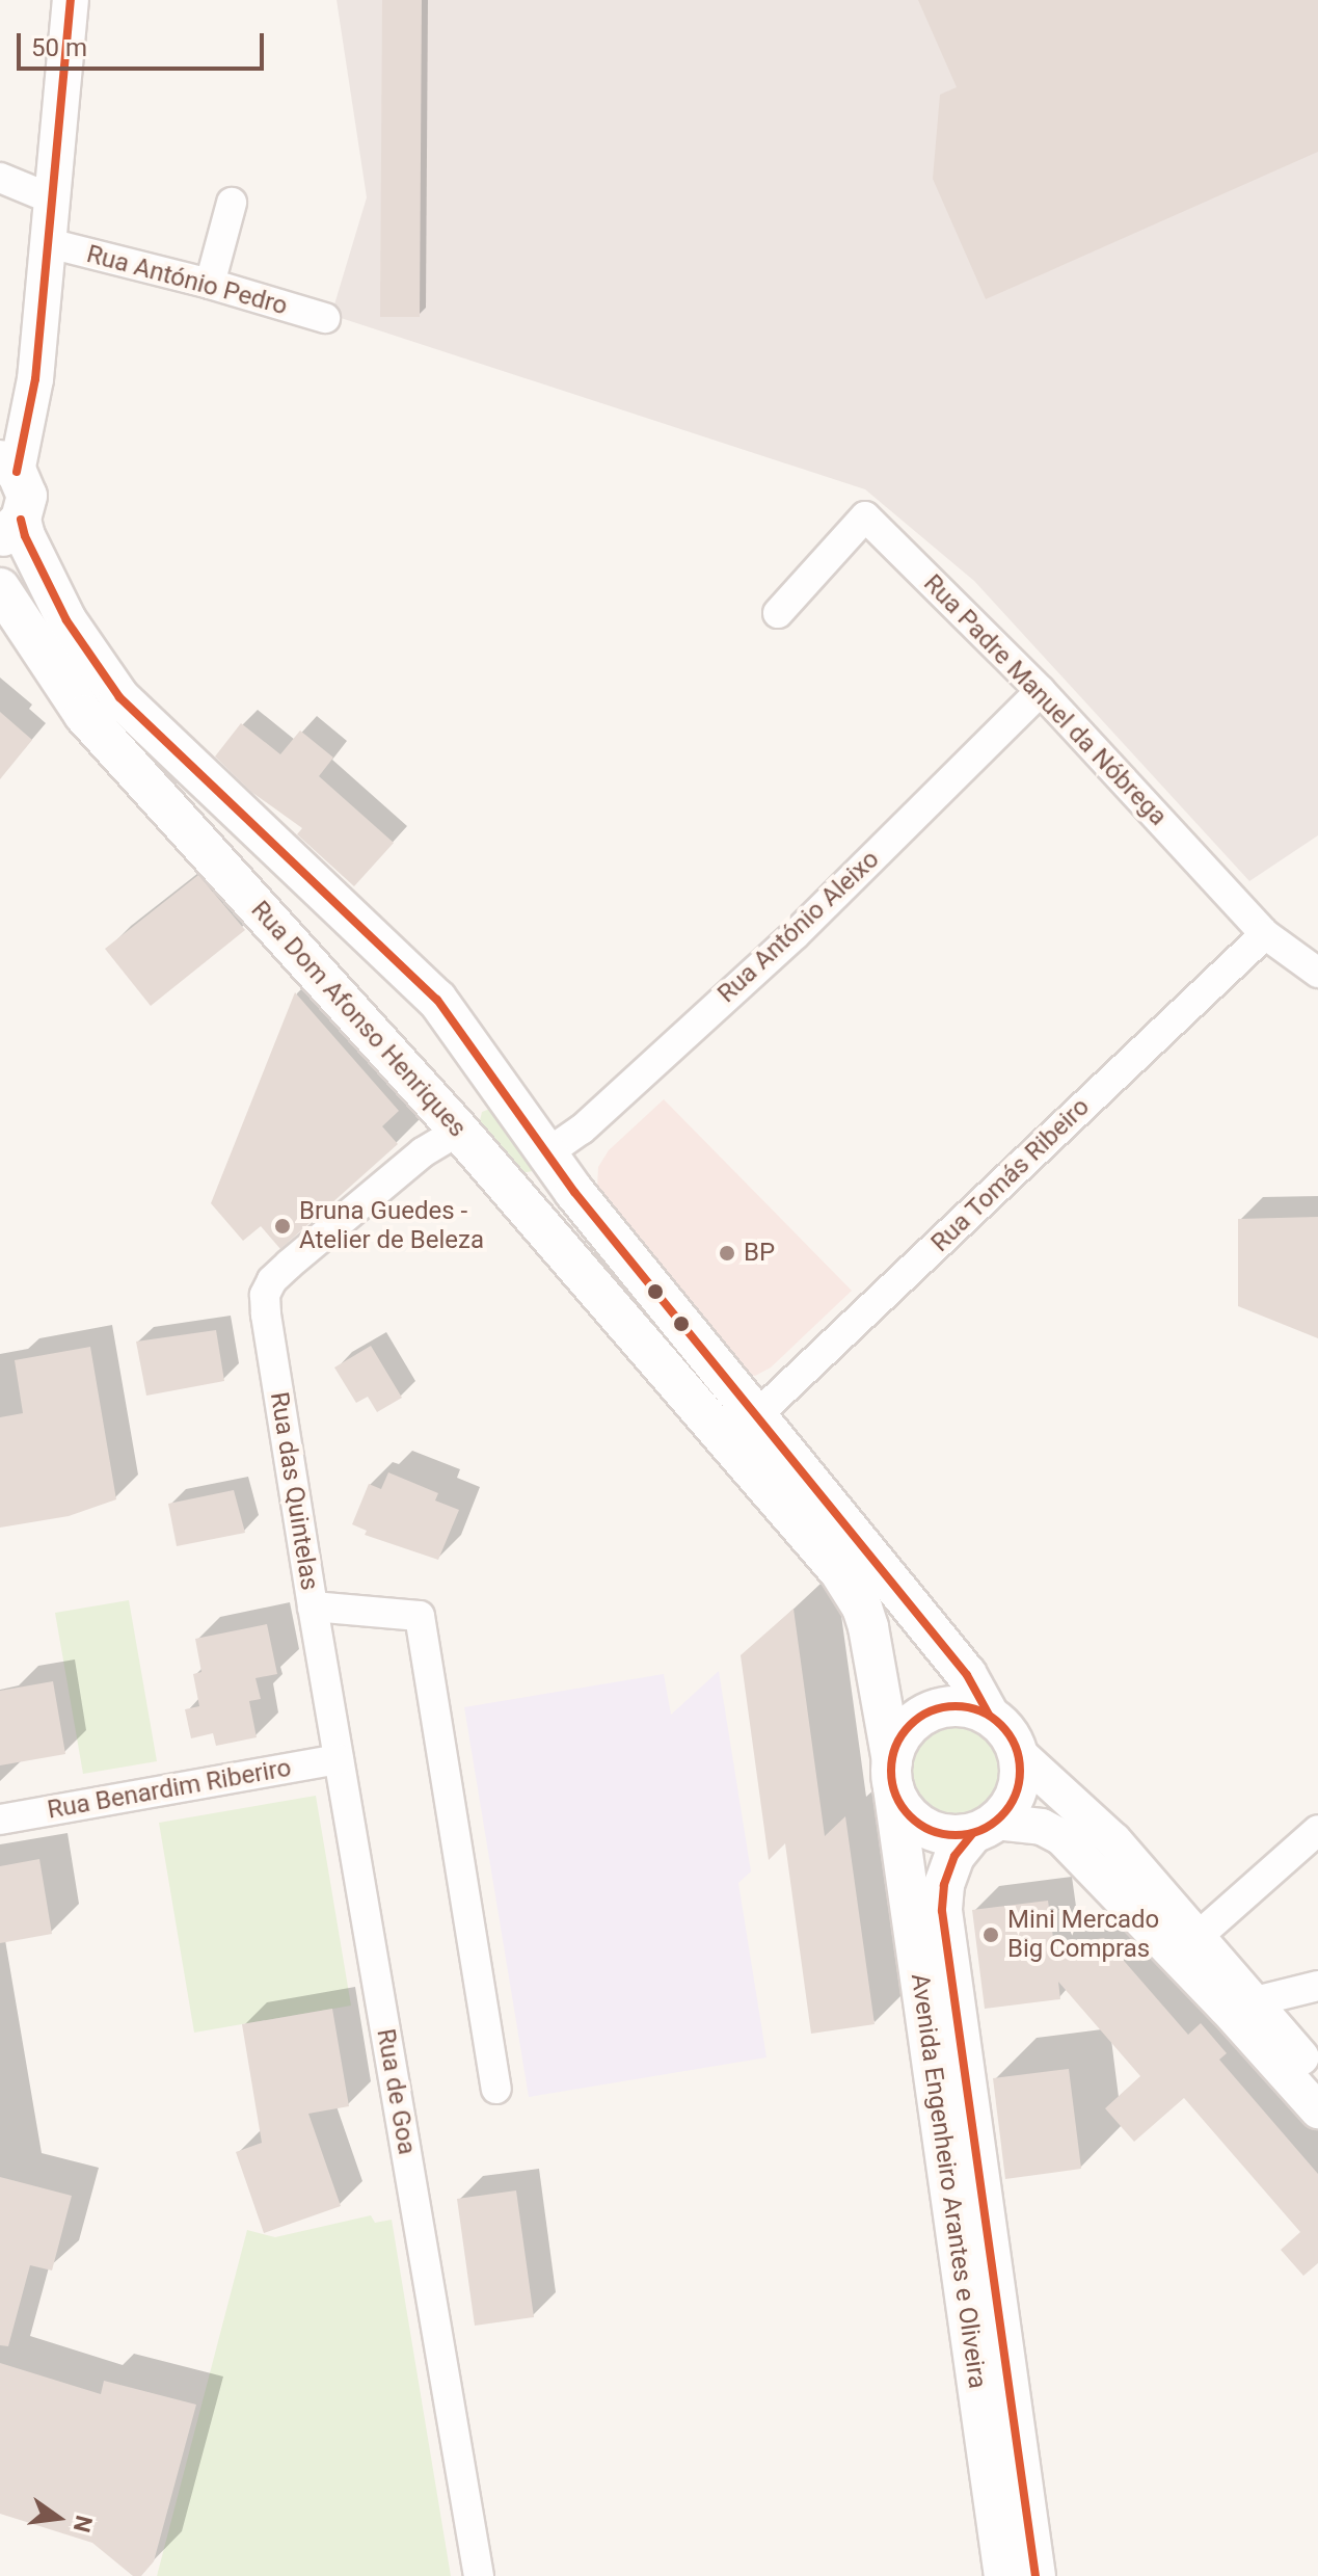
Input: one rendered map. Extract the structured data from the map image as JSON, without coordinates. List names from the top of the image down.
{
  "streets": {
    "main road": ["Rua Dom Afonso Henriques", "Avenida Engenheiro Arantes e Oliveira"],
    "street": [
      "Rua António Pedro",
      "Rua Padre Manuel da Nóbrega",
      "Rua António Aleixo",
      "Rua Tomás Ribeiro",
      "Rua das Quintelas",
      "Rua Benardim Riberiro",
      "Rua de Goa"
    ]
  },
  "crossings": [
    ["Rua Padre Manuel da Nóbrega", "Rua António Aleixo"],
    ["Rua Padre Manuel da Nóbrega", "Rua Tomás Ribeiro"],
    ["Rua António Aleixo", "Rua Dom Afonso Henriques"],
    ["Rua Dom Afonso Henriques", "Rua Tomás Ribeiro"],
    ["Rua Dom Afonso Henriques", "Rua das Quintelas"],
    ["Rua Dom Afonso Henriques", "Avenida Engenheiro Arantes e Oliveira"],
    ["Rua das Quintelas", "Rua de Goa"],
    ["Rua Benardim Riberiro", "Rua de Goa"]
  ],
  "places": ["Bruna Guedes - Atelier de Beleza", "BP", "Mini Mercado Big Compras"],
  "scale_bar": "50 m",
  "north": "right"
}
